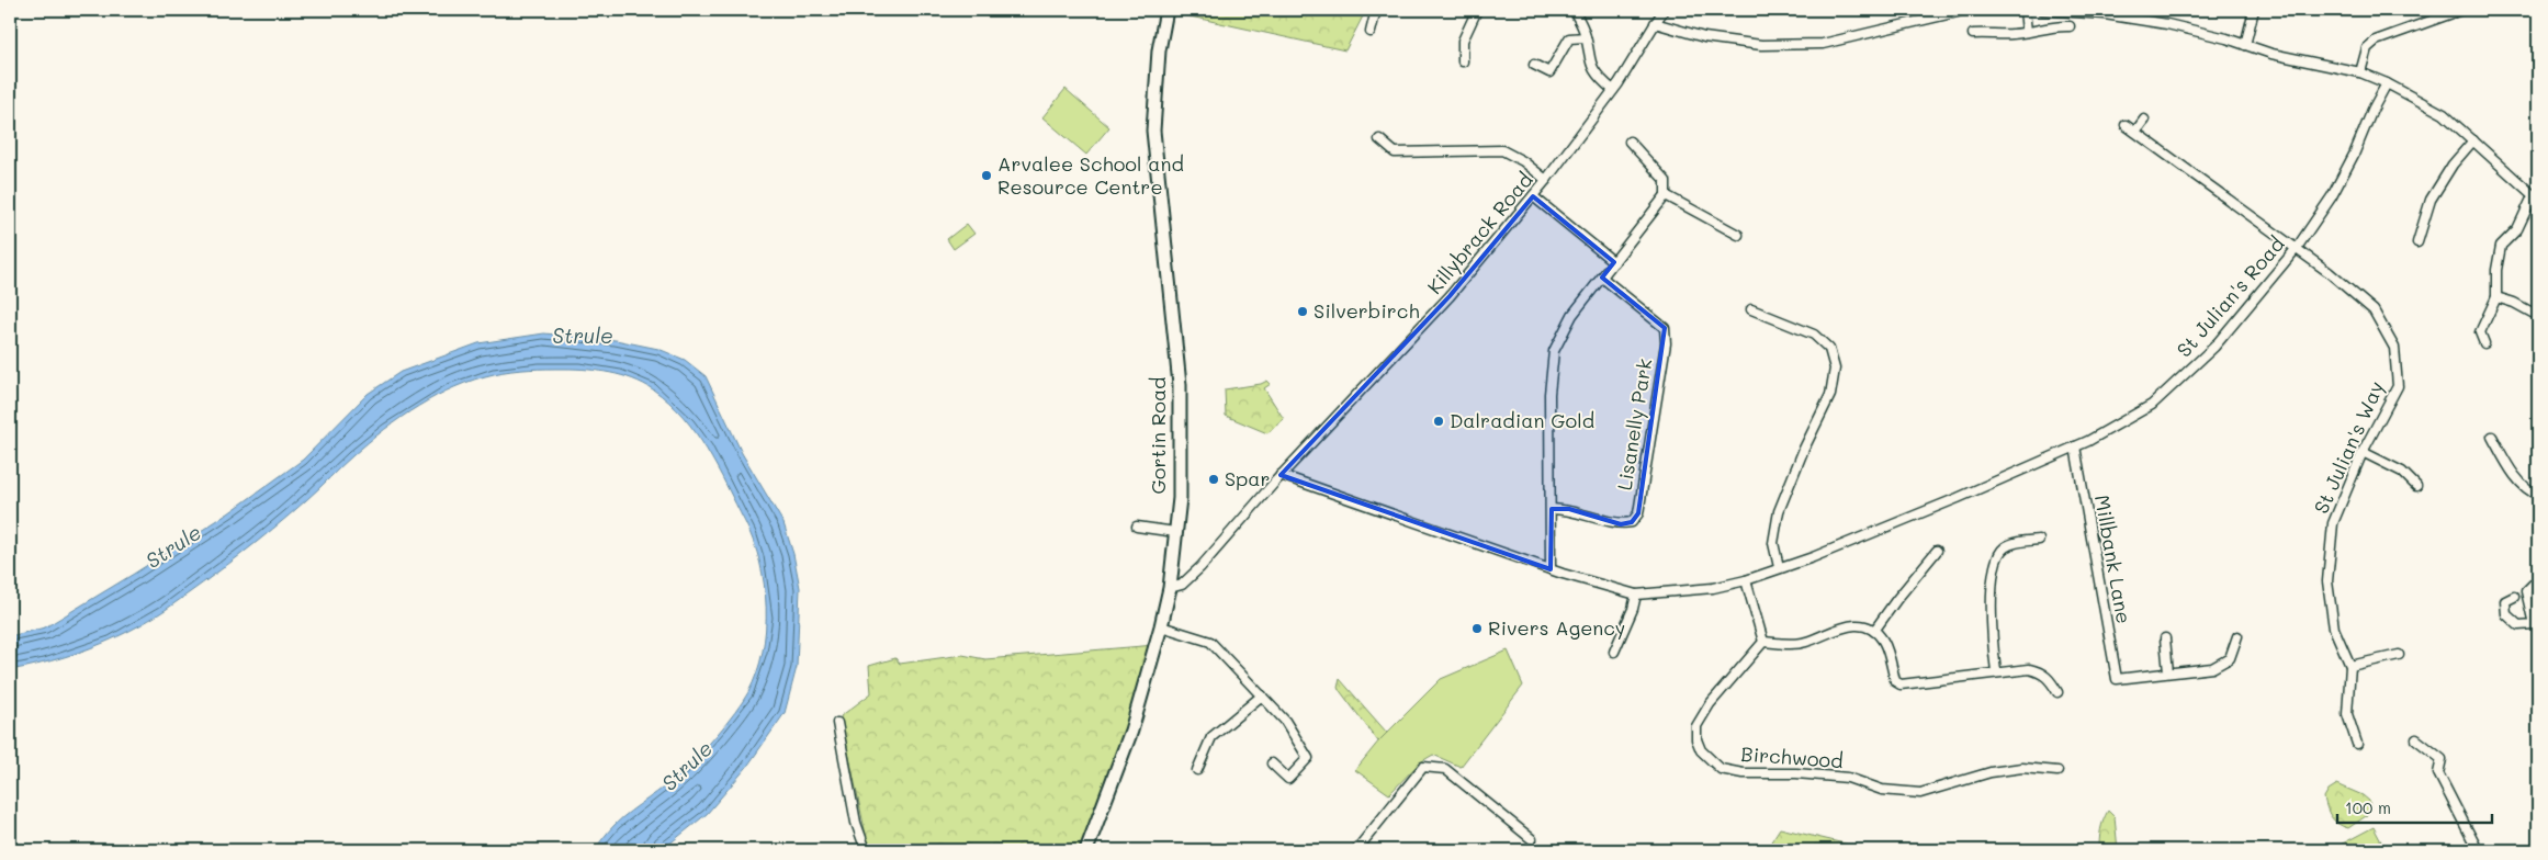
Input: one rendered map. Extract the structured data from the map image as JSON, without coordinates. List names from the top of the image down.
{
  "streets": {
    "main road": ["Gortin Road"],
    "street": [
      "Killybrack Road",
      "St Julian's Road",
      "Lisanelly Park",
      "St Julian's Way",
      "Millbank Lane",
      "Birchwood"
    ]
  },
  "crossings": [
    ["Killybrack Road", "Gortin Road"],
    ["St Julian's Road", "St Julian's Way"],
    ["St Julian's Road", "Millbank Lane"]
  ],
  "water": ["Strule"],
  "places": [
    "Arvalee School and Resource Centre",
    "Silverbirch",
    "Dalradian Gold",
    "Spar",
    "Rivers Agency"
  ],
  "scale_bar": "100 m"
}
